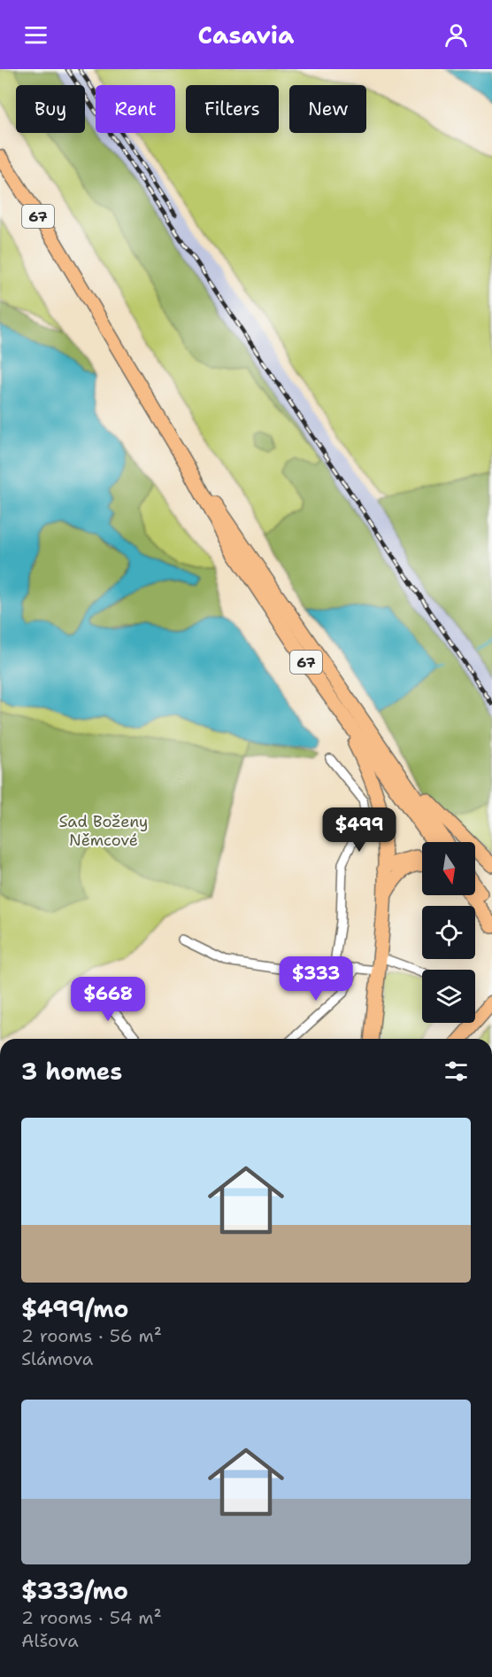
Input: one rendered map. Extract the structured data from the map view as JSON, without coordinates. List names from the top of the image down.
{
  "streets": {
    "main road": ["67"]
  },
  "parks": ["Sad Boženy Němcové"],
  "north": "bottom",
  "page": {
    "header": "Casavia",
    "chip": [
      "Buy",
      "Rent",
      "Filters",
      "New"
    ],
    "price": ["$499", "$333", "$668"],
    "heading": "3 homes",
    "list": [
      {
        "name": "$499/mo",
        "note": "2 rooms · 56 m² · Slámova"
      },
      {
        "name": "$333/mo",
        "note": "2 rooms · 54 m² · Alšova"
      }
    ]
  }
}
